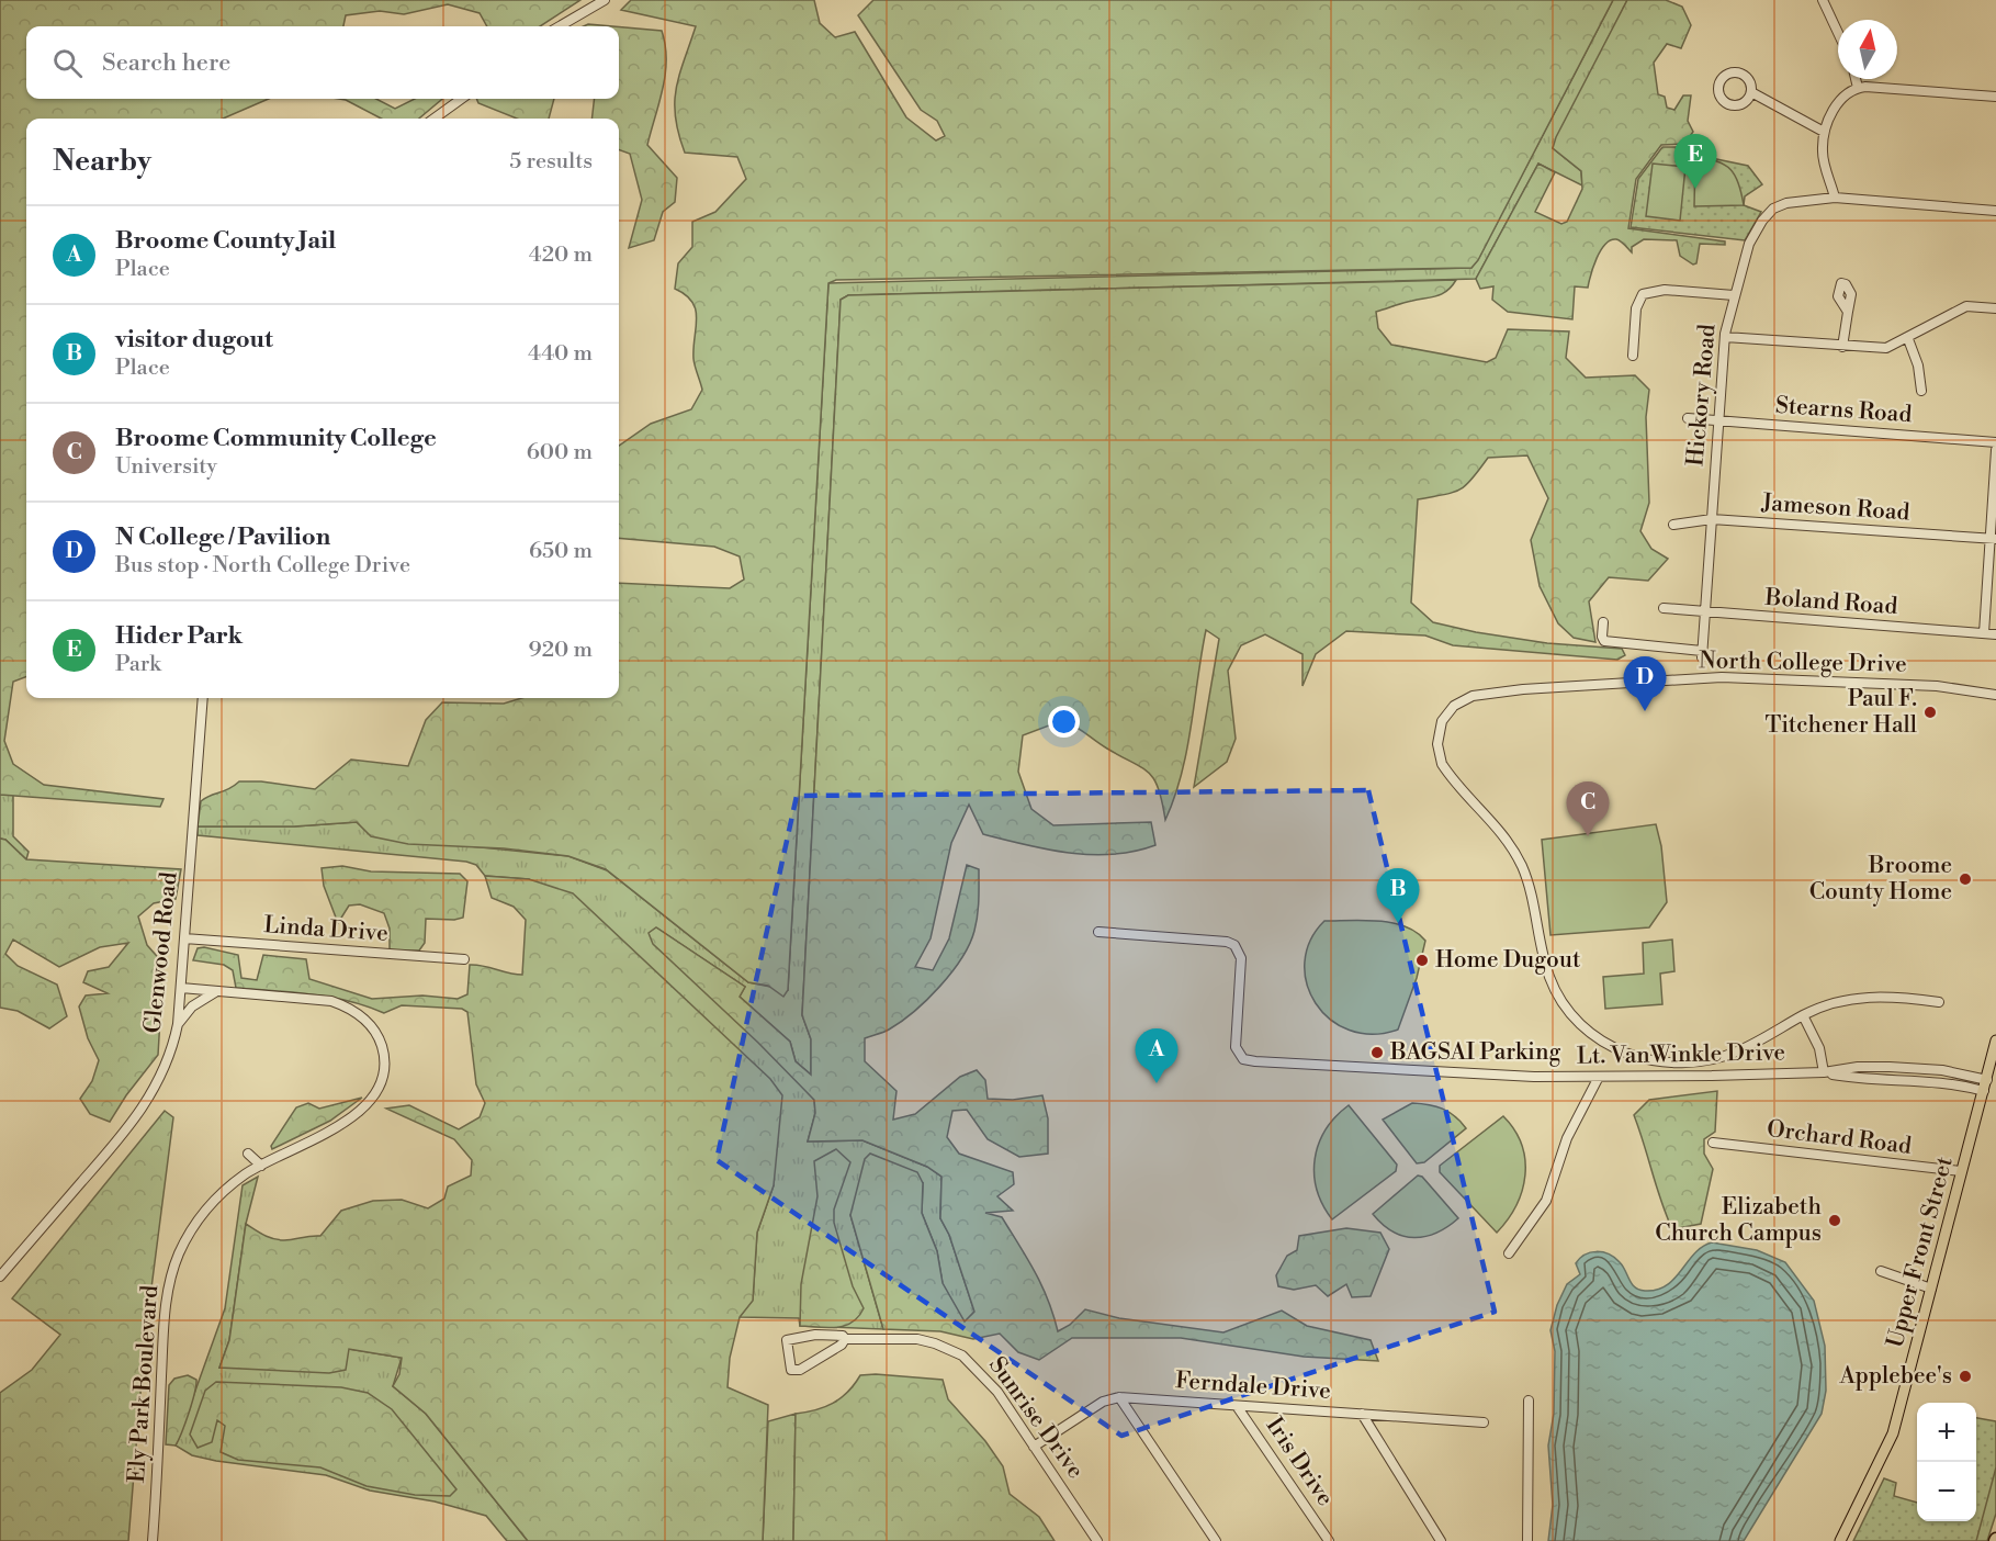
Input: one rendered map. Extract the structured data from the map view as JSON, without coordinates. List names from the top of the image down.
{
  "streets": {
    "main road": ["Upper Front Street"],
    "street": [
      "Hickory Road",
      "Stearns Road",
      "Jameson Road",
      "Boland Road",
      "North College Drive",
      "Linda Drive",
      "Glenwood Road",
      "Lt. VanWinkle Drive",
      "Orchard Road",
      "Ely Park Boulevard",
      "Ferndale Drive",
      "Sunrise Drive",
      "Iris Drive"
    ]
  },
  "crossings": [
    ["Hickory Road", "Stearns Road"],
    ["Hickory Road", "Jameson Road"],
    ["Hickory Road", "Boland Road"],
    ["Linda Drive", "Glenwood Road"],
    ["Glenwood Road", "Ely Park Boulevard"],
    ["Lt. VanWinkle Drive", "Upper Front Street"],
    ["Orchard Road", "Upper Front Street"],
    ["Ferndale Drive", "Sunrise Drive"],
    ["Ferndale Drive", "Iris Drive"]
  ],
  "places": [
    "Paul F. Titchener Hall",
    "Broome County Home",
    "Home Dugout",
    "BAGSAI Parking",
    "Elizabeth Church Campus",
    "Applebee's"
  ],
  "north": "top",
  "page": {
    "search": "Search here",
    "heading": ["Nearby", "5 results"],
    "pins": [
      "E",
      "D",
      "C",
      "B",
      "A"
    ],
    "list": [
      {
        "mark": "A",
        "name": "Broome County Jail",
        "note": "Place",
        "value": "420 m"
      },
      {
        "mark": "B",
        "name": "visitor dugout",
        "note": "Place",
        "value": "440 m"
      },
      {
        "mark": "C",
        "name": "Broome Community College",
        "note": "University",
        "value": "600 m"
      },
      {
        "mark": "D",
        "name": "N College / Pavilion",
        "note": "Bus stop · North College Drive",
        "value": "650 m"
      },
      {
        "mark": "E",
        "name": "Hider Park",
        "note": "Park",
        "value": "920 m"
      }
    ],
    "map_buttons": ["+", "−"]
  }
}
